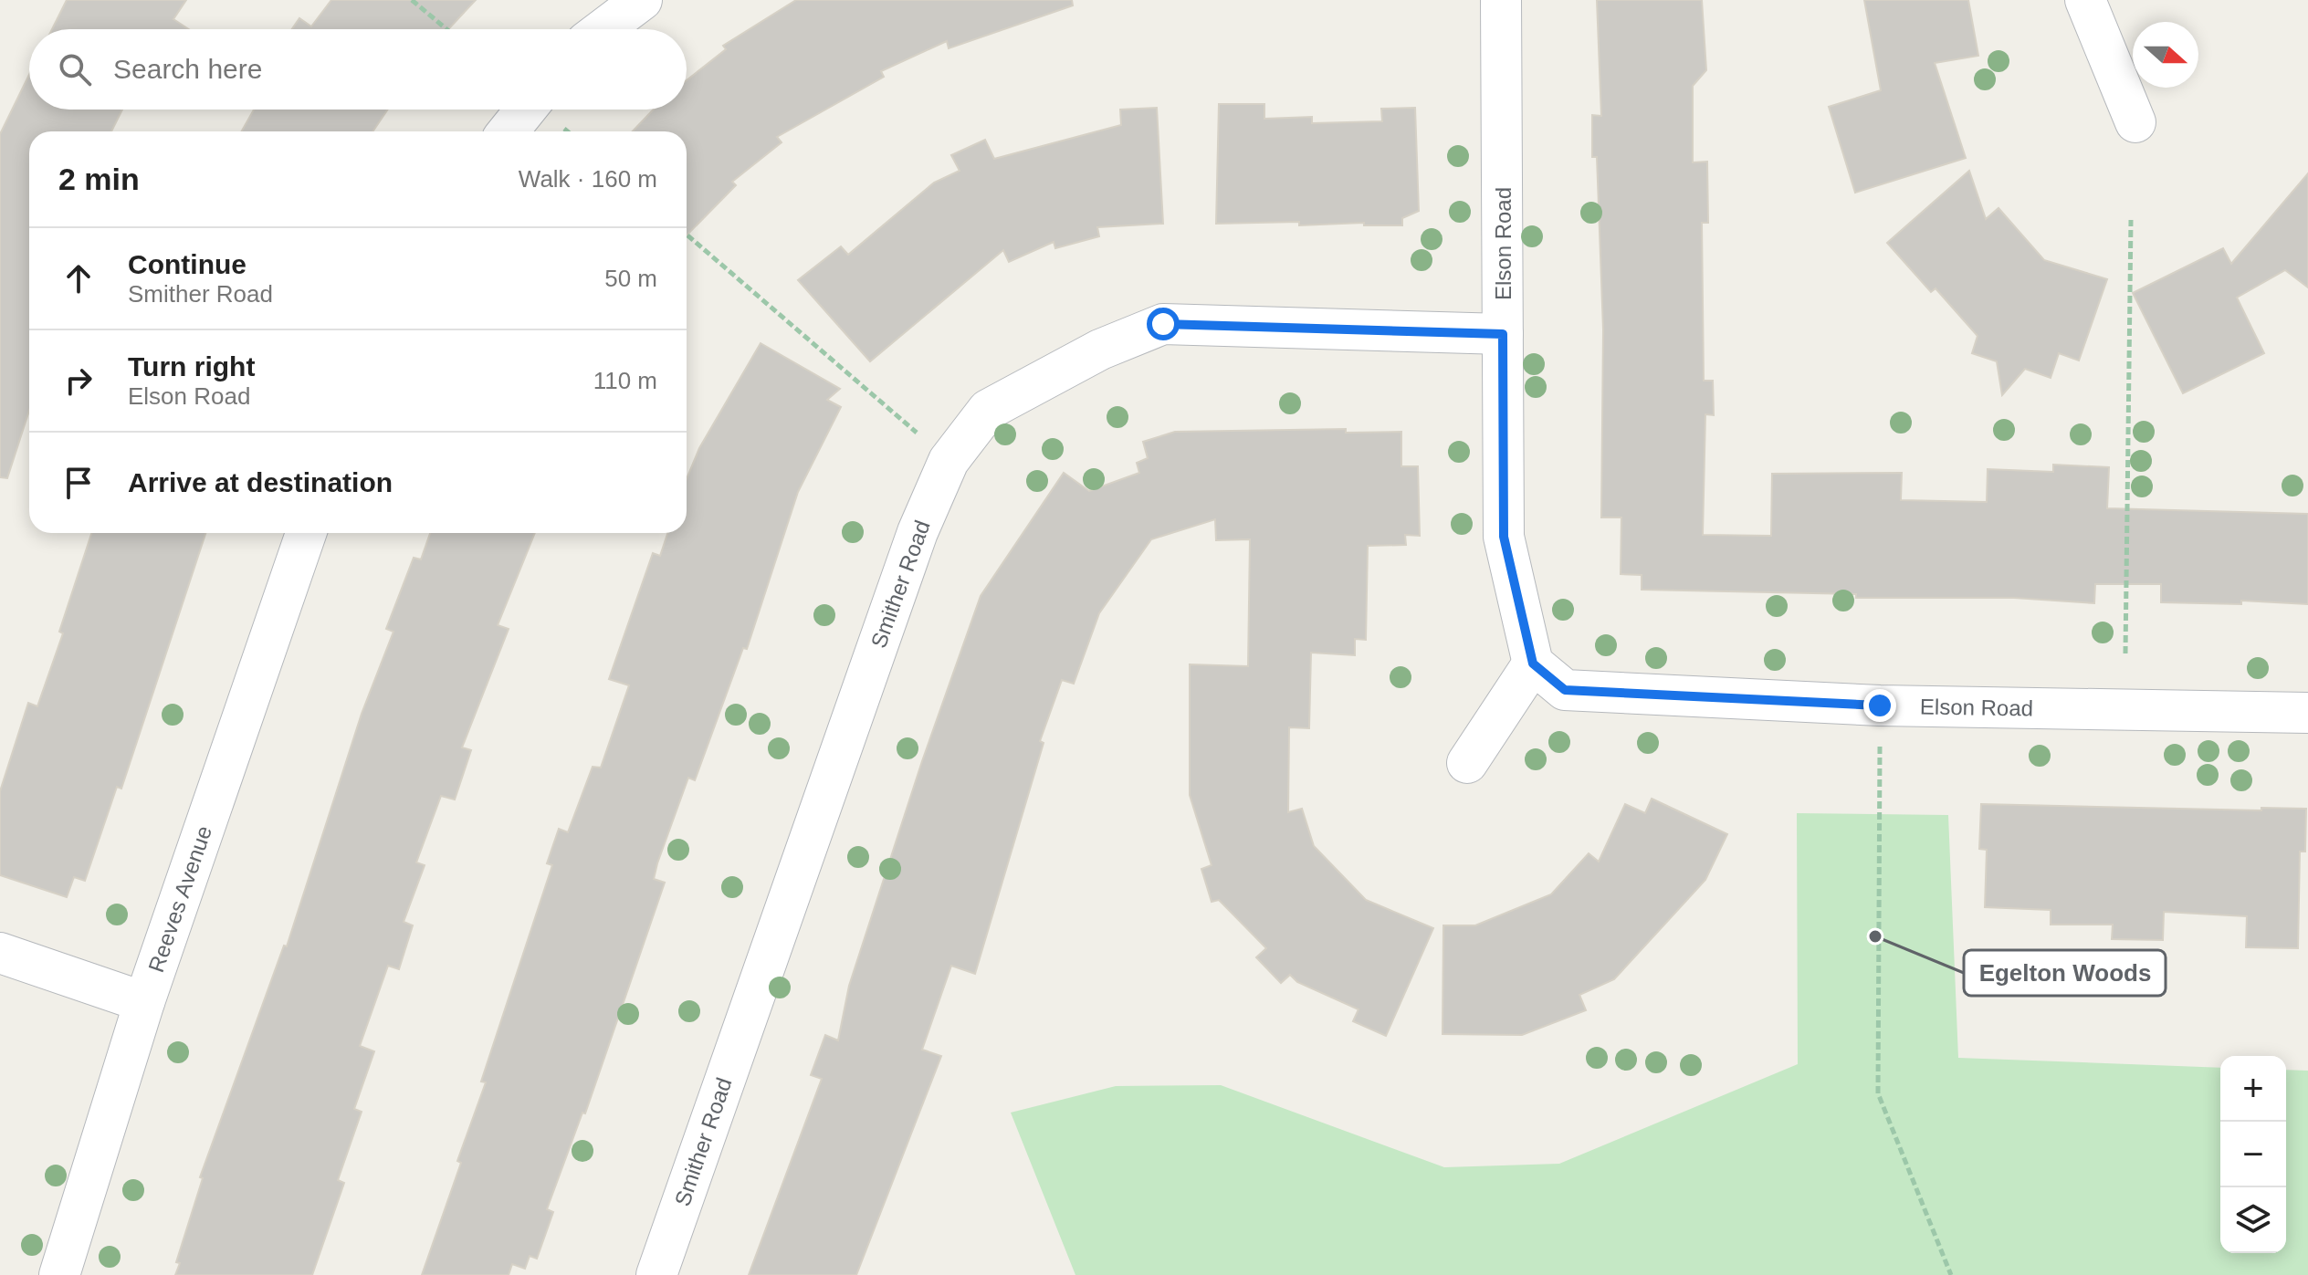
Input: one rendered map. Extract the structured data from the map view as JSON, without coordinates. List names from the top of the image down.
{
  "streets": {
    "street": ["Elson Road", "Smither Road", "Reeves Avenue"]
  },
  "crossings": [
    ["Elson Road", "Smither Road"]
  ],
  "places": ["Egelton Woods"],
  "north": "right",
  "page": {
    "search": "Search here",
    "heading": ["2 min", "Walk · 160 m"],
    "list": [
      ["Continue", "Smither Road", "50 m"],
      ["Turn right", "Elson Road", "110 m"],
      "Arrive at destination"
    ],
    "map_buttons": ["+", "−"]
  }
}
